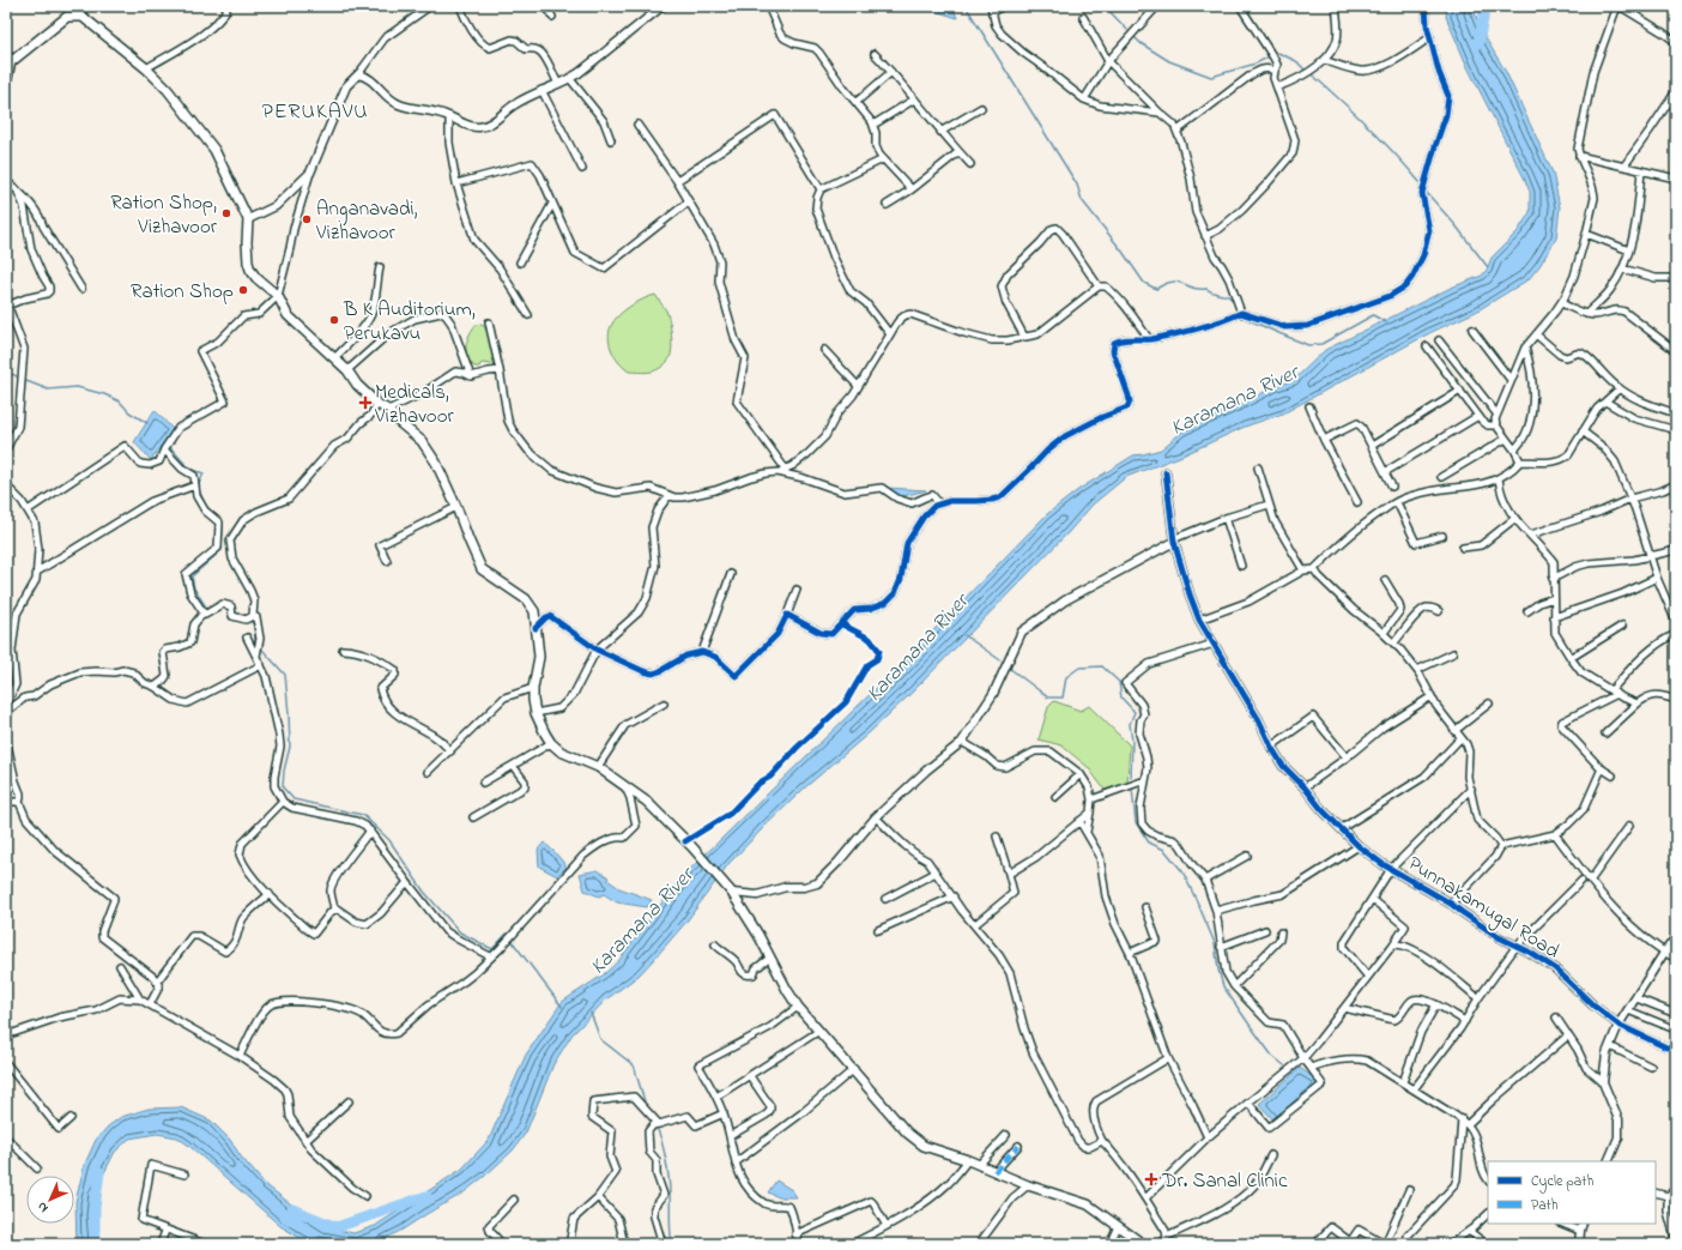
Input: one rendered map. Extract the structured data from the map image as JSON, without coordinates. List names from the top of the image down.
{
  "streets": {
    "street": ["Punnakamugal Road"]
  },
  "districts": ["PERUKAVU"],
  "water": ["Karamana River"],
  "places": {
    "other": [
      "Ration Shop, Vizhavoor",
      "Anganavadi, Vizhavoor",
      "Ration Shop",
      "B K Auditorium, Perukavu"
    ],
    "health": ["Medicals, Vizhavoor", "Dr. Sanal Clinic"]
  },
  "legend": ["Cycle path", "Path"],
  "north": "bottom left"
}
